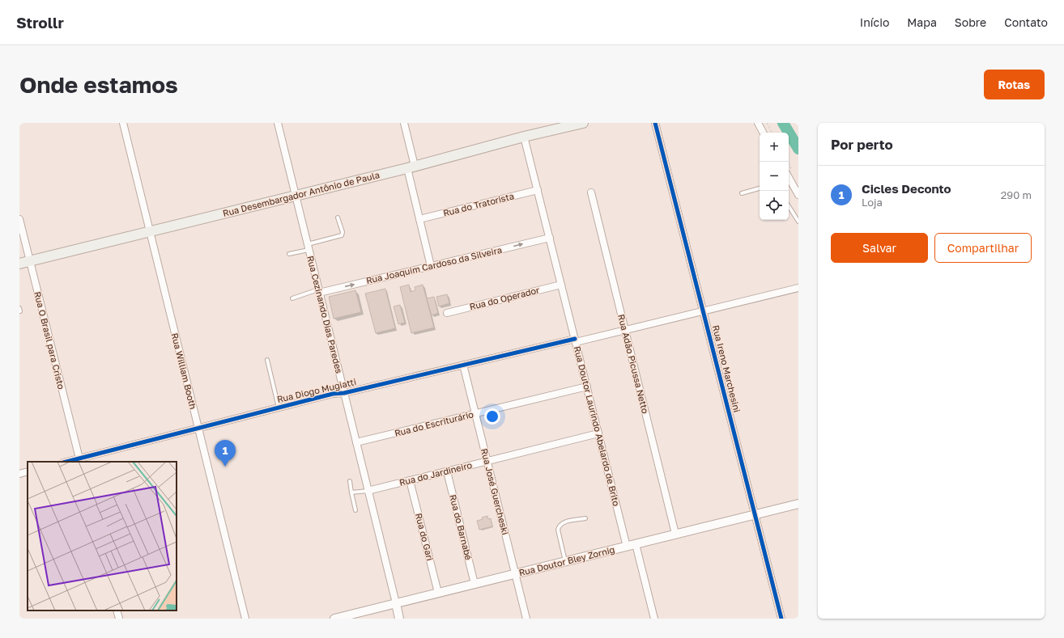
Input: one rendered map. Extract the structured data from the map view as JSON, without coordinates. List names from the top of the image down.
{
  "streets": {
    "main road": ["Rua Desembargador Antônio de Paula"],
    "street": [
      "Rua do Tratorista",
      "Rua Joaquim Cardoso da Silveira",
      "Rua do Operador",
      "Rua Cezinando Dias Paredes",
      "Rua O Brasil para Cristo",
      "Rua Adão Picussa Netto",
      "Rua Ireno Marchesini",
      "Rua William Booth",
      "Rua Diogo Mugiatti",
      "Rua do Escriturário",
      "Rua Doutor Laurindo Abelardo de Brito",
      "Rua do Jardineiro",
      "Rua José Guercheski",
      "Rua do Barnabé",
      "Rua do Gari",
      "Rua Doutor Bley Zornig"
    ]
  },
  "crossings": [
    ["Rua Desembargador Antônio de Paula", "Rua Cezinando Dias Paredes"],
    ["Rua Desembargador Antônio de Paula", "Rua O Brasil para Cristo"],
    ["Rua Desembargador Antônio de Paula", "Rua William Booth"],
    ["Rua Desembargador Antônio de Paula", "Rua Doutor Laurindo Abelardo de Brito"],
    ["Rua do Tratorista", "Rua Doutor Laurindo Abelardo de Brito"],
    ["Rua Joaquim Cardoso da Silveira", "Rua Cezinando Dias Paredes"],
    ["Rua Joaquim Cardoso da Silveira", "Rua Doutor Laurindo Abelardo de Brito"],
    ["Rua do Operador", "Rua Doutor Laurindo Abelardo de Brito"],
    ["Rua Cezinando Dias Paredes", "Rua Diogo Mugiatti"],
    ["Rua Cezinando Dias Paredes", "Rua do Escriturário"],
    ["Rua Cezinando Dias Paredes", "Rua do Jardineiro"],
    ["Rua Cezinando Dias Paredes", "Rua Doutor Bley Zornig"],
    ["Rua O Brasil para Cristo", "Rua Diogo Mugiatti"],
    ["Rua Adão Picussa Netto", "Rua Diogo Mugiatti"],
    ["Rua Adão Picussa Netto", "Rua Doutor Bley Zornig"],
    ["Rua Ireno Marchesini", "Rua Diogo Mugiatti"],
    ["Rua Ireno Marchesini", "Rua Doutor Bley Zornig"],
    ["Rua William Booth", "Rua Diogo Mugiatti"],
    ["Rua Diogo Mugiatti", "Rua Doutor Laurindo Abelardo de Brito"],
    ["Rua Diogo Mugiatti", "Rua José Guercheski"],
    ["Rua do Escriturário", "Rua Doutor Laurindo Abelardo de Brito"],
    ["Rua do Escriturário", "Rua José Guercheski"],
    ["Rua Doutor Laurindo Abelardo de Brito", "Rua do Jardineiro"],
    ["Rua Doutor Laurindo Abelardo de Brito", "Rua Doutor Bley Zornig"],
    ["Rua do Jardineiro", "Rua José Guercheski"],
    ["Rua do Jardineiro", "Rua do Barnabé"],
    ["Rua do Jardineiro", "Rua do Gari"],
    ["Rua José Guercheski", "Rua Doutor Bley Zornig"],
    ["Rua do Barnabé", "Rua Doutor Bley Zornig"],
    ["Rua do Gari", "Rua Doutor Bley Zornig"]
  ],
  "one_way": ["Rua Joaquim Cardoso da Silveira"],
  "page": {
    "header": "Strollr",
    "nav": [
      "Início",
      "Mapa",
      "Sobre",
      "Contato"
    ],
    "buttons": [
      "Rotas",
      ["Salvar", "Compartilhar"]
    ],
    "title": "Onde estamos",
    "heading": "Por perto",
    "map_buttons": ["+", "−"],
    "list": [
      {
        "mark": "1",
        "name": "Cicles Deconto",
        "note": "Loja",
        "value": "290 m"
      }
    ],
    "pins": "1"
  }
}
